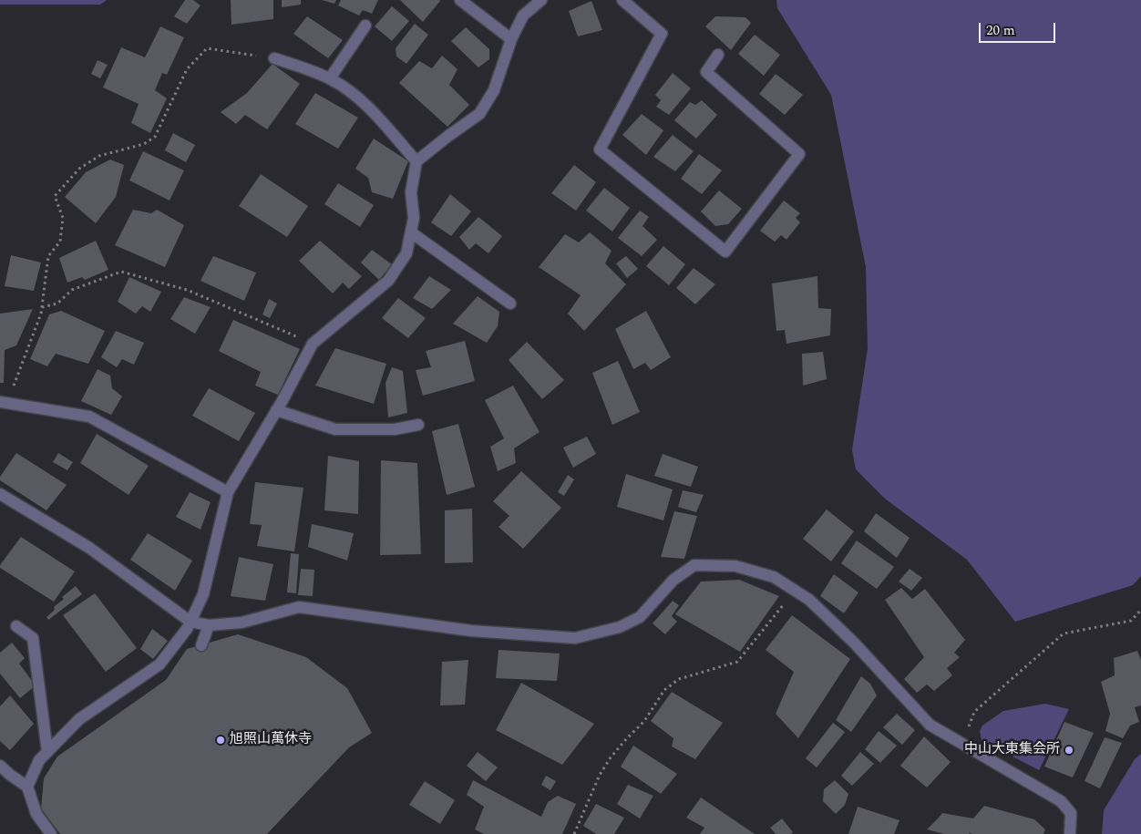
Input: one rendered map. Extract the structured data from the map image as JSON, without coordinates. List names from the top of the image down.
{
  "places": ["旭照山萬休寺", "中山大東集会所"],
  "scale_bar": "20 m"
}
